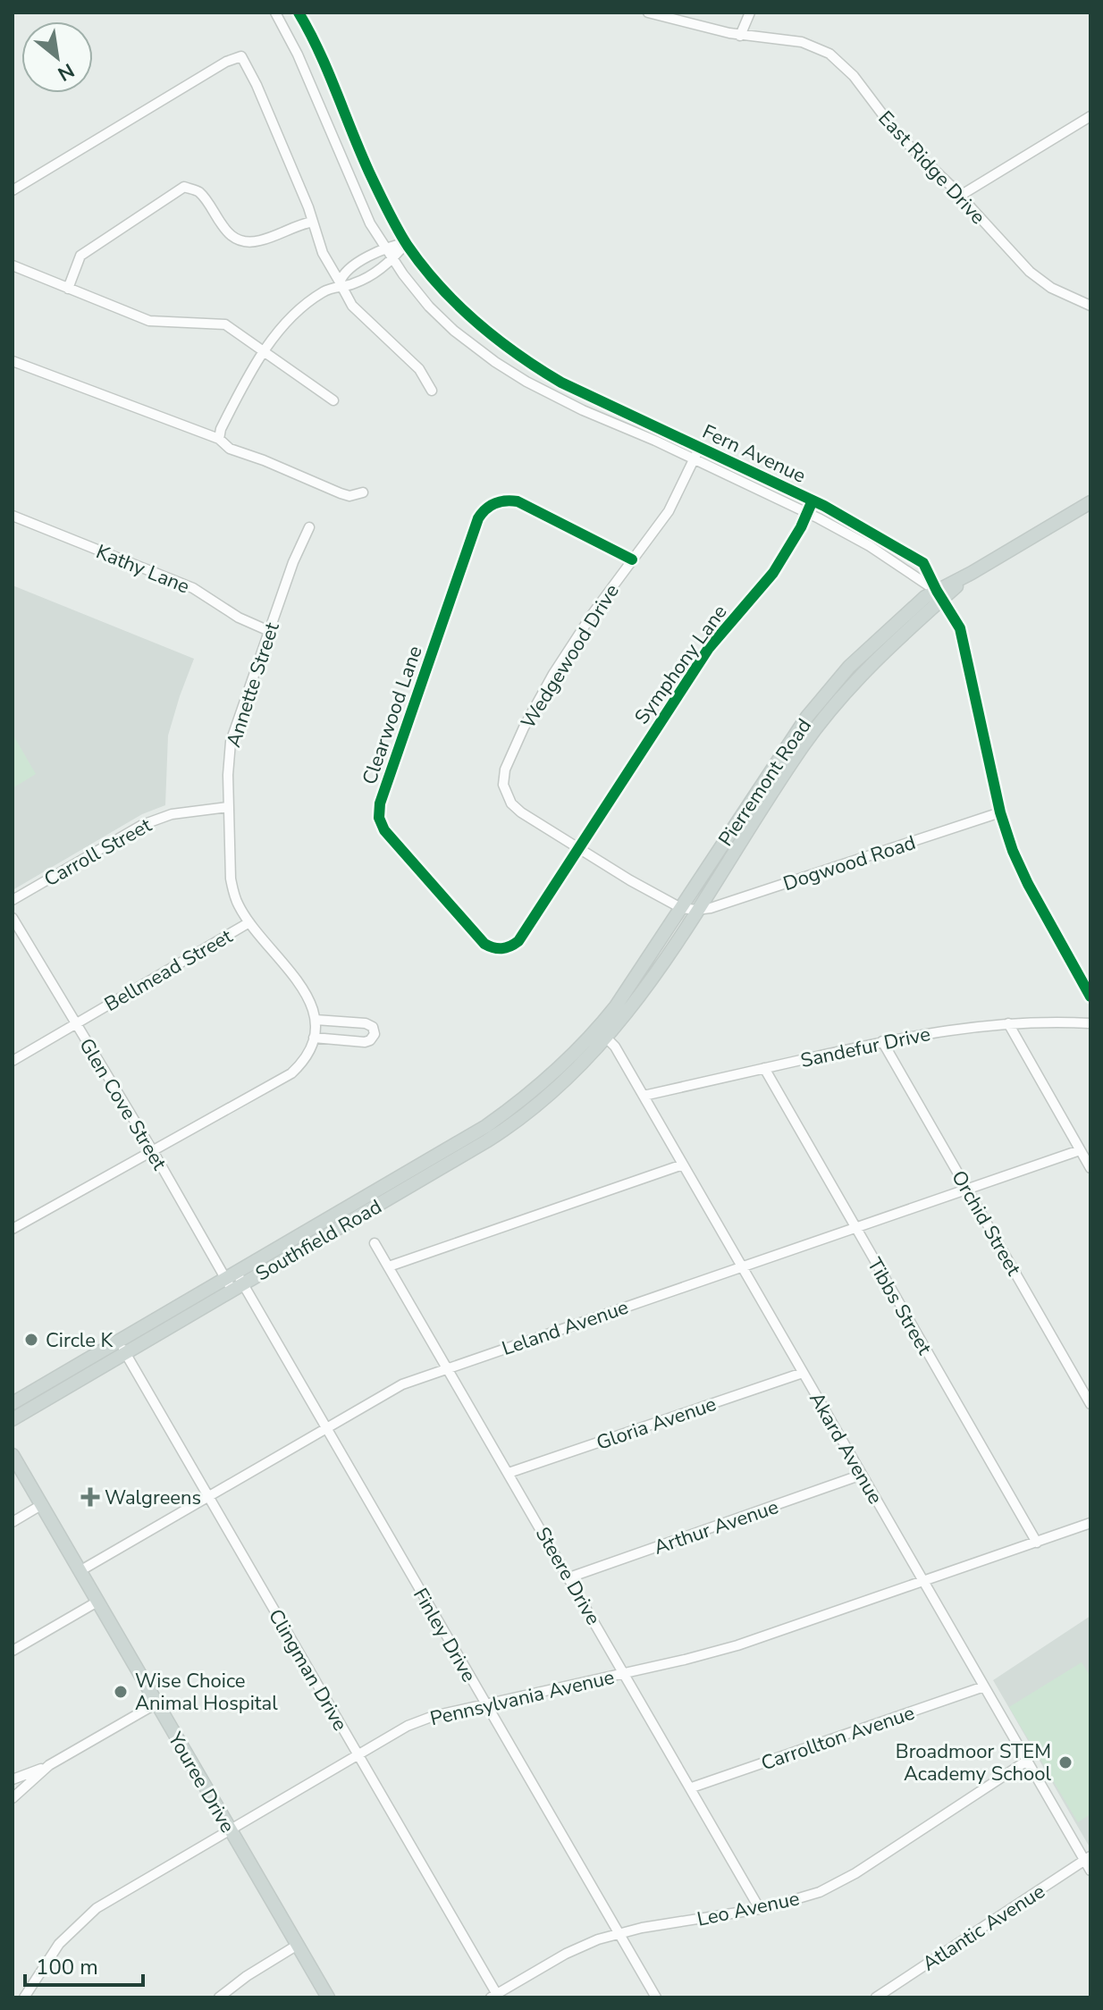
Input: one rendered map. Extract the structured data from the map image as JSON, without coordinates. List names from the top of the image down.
{
  "streets": {
    "main road": ["Pierremont Road", "Southfield Road", "Youree Drive"],
    "street": [
      "East Ridge Drive",
      "Fern Avenue",
      "Kathy Lane",
      "Wedgewood Drive",
      "Symphony Lane",
      "Annette Street",
      "Clearwood Lane",
      "Carroll Street",
      "Dogwood Road",
      "Bellmead Street",
      "Sandefur Drive",
      "Glen Cove Street",
      "Orchid Street",
      "Tibbs Street",
      "Leland Avenue",
      "Gloria Avenue",
      "Akard Avenue",
      "Arthur Avenue",
      "Steere Drive",
      "Finley Drive",
      "Clingman Drive",
      "Pennsylvania Avenue",
      "Carrollton Avenue",
      "Leo Avenue",
      "Atlantic Avenue"
    ]
  },
  "crossings": [
    ["Fern Avenue", "Wedgewood Drive"],
    ["Fern Avenue", "Symphony Lane"],
    ["Fern Avenue", "Pierremont Road"],
    ["Fern Avenue", "Dogwood Road"],
    ["Kathy Lane", "Annette Street"],
    ["Wedgewood Drive", "Symphony Lane"],
    ["Wedgewood Drive", "Clearwood Lane"],
    ["Symphony Lane", "Clearwood Lane"],
    ["Annette Street", "Carroll Street"],
    ["Annette Street", "Bellmead Street"],
    ["Pierremont Road", "Dogwood Road"],
    ["Pierremont Road", "Southfield Road"],
    ["Pierremont Road", "Akard Avenue"],
    ["Bellmead Street", "Glen Cove Street"],
    ["Sandefur Drive", "Orchid Street"],
    ["Sandefur Drive", "Tibbs Street"],
    ["Sandefur Drive", "Akard Avenue"],
    ["Glen Cove Street", "Southfield Road"],
    ["Glen Cove Street", "Finley Drive"],
    ["Orchid Street", "Leland Avenue"],
    ["Southfield Road", "Akard Avenue"],
    ["Southfield Road", "Finley Drive"],
    ["Southfield Road", "Clingman Drive"],
    ["Tibbs Street", "Leland Avenue"],
    ["Tibbs Street", "Pennsylvania Avenue"],
    ["Leland Avenue", "Akard Avenue"],
    ["Leland Avenue", "Steere Drive"],
    ["Leland Avenue", "Finley Drive"],
    ["Leland Avenue", "Clingman Drive"],
    ["Leland Avenue", "Youree Drive"],
    ["Gloria Avenue", "Akard Avenue"],
    ["Gloria Avenue", "Steere Drive"],
    ["Akard Avenue", "Arthur Avenue"],
    ["Akard Avenue", "Pennsylvania Avenue"],
    ["Akard Avenue", "Carrollton Avenue"],
    ["Akard Avenue", "Leo Avenue"],
    ["Akard Avenue", "Atlantic Avenue"],
    ["Arthur Avenue", "Steere Drive"],
    ["Steere Drive", "Pennsylvania Avenue"],
    ["Steere Drive", "Carrollton Avenue"],
    ["Steere Drive", "Leo Avenue"],
    ["Finley Drive", "Pennsylvania Avenue"],
    ["Finley Drive", "Leo Avenue"],
    ["Clingman Drive", "Pennsylvania Avenue"],
    ["Clingman Drive", "Leo Avenue"],
    ["Pennsylvania Avenue", "Youree Drive"]
  ],
  "places": {
    "other": ["Circle K", "Wise Choice Animal Hospital", "Broadmoor STEM Academy School"],
    "health": ["Walgreens"]
  },
  "scale_bar": "100 m",
  "north": "bottom right"
}
